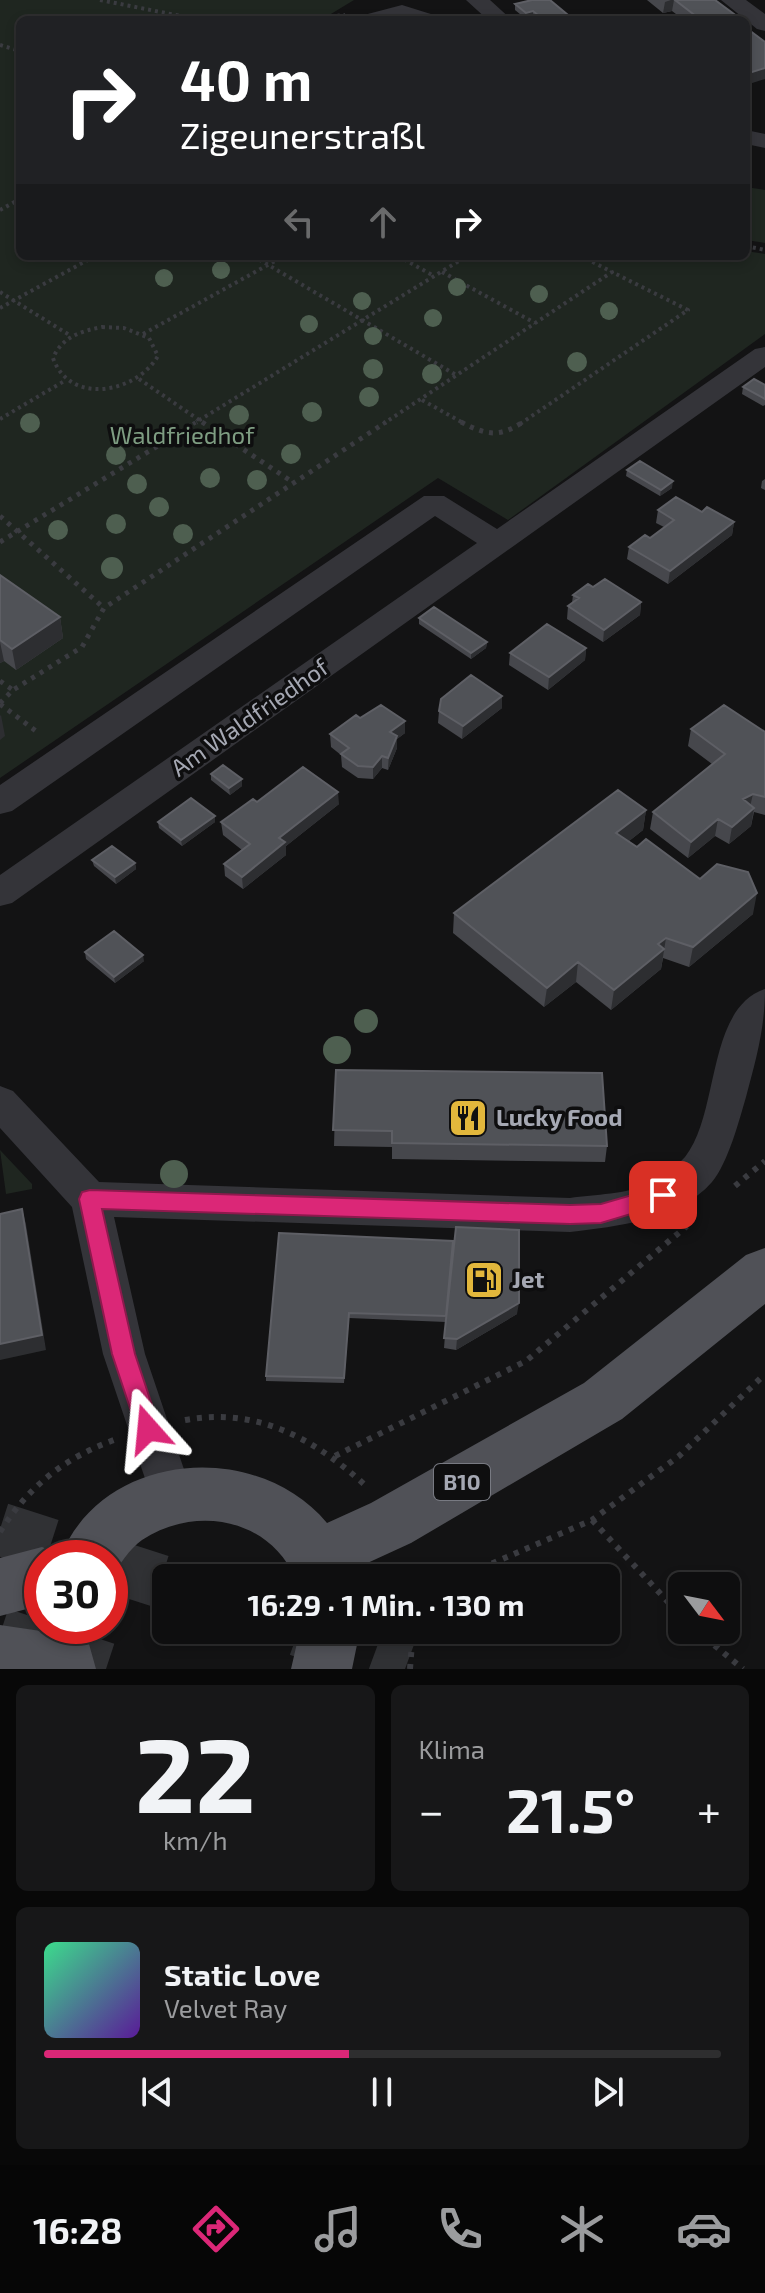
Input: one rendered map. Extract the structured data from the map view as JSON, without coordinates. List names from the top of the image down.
{
  "streets": {
    "main road": ["B10"],
    "street": ["Am Waldfriedhof"]
  },
  "parks": ["Waldfriedhof"],
  "places": {
    "restaurant": ["Lucky Food"],
    "fuel station": ["Jet"]
  },
  "north": "bottom right",
  "page": {
    "turn": ["40 m", "Zigeunerstraßl"],
    "limit": "30",
    "trip": "16:29 · 1 Min. · 130 m",
    "tile": [
      ["22", "km/h"],
      "Klima"
    ],
    "heat": ["−", "21.5°", "+"],
    "song": ["Static Love", "Velvet Ray"],
    "tabs": "16:28"
  }
}
